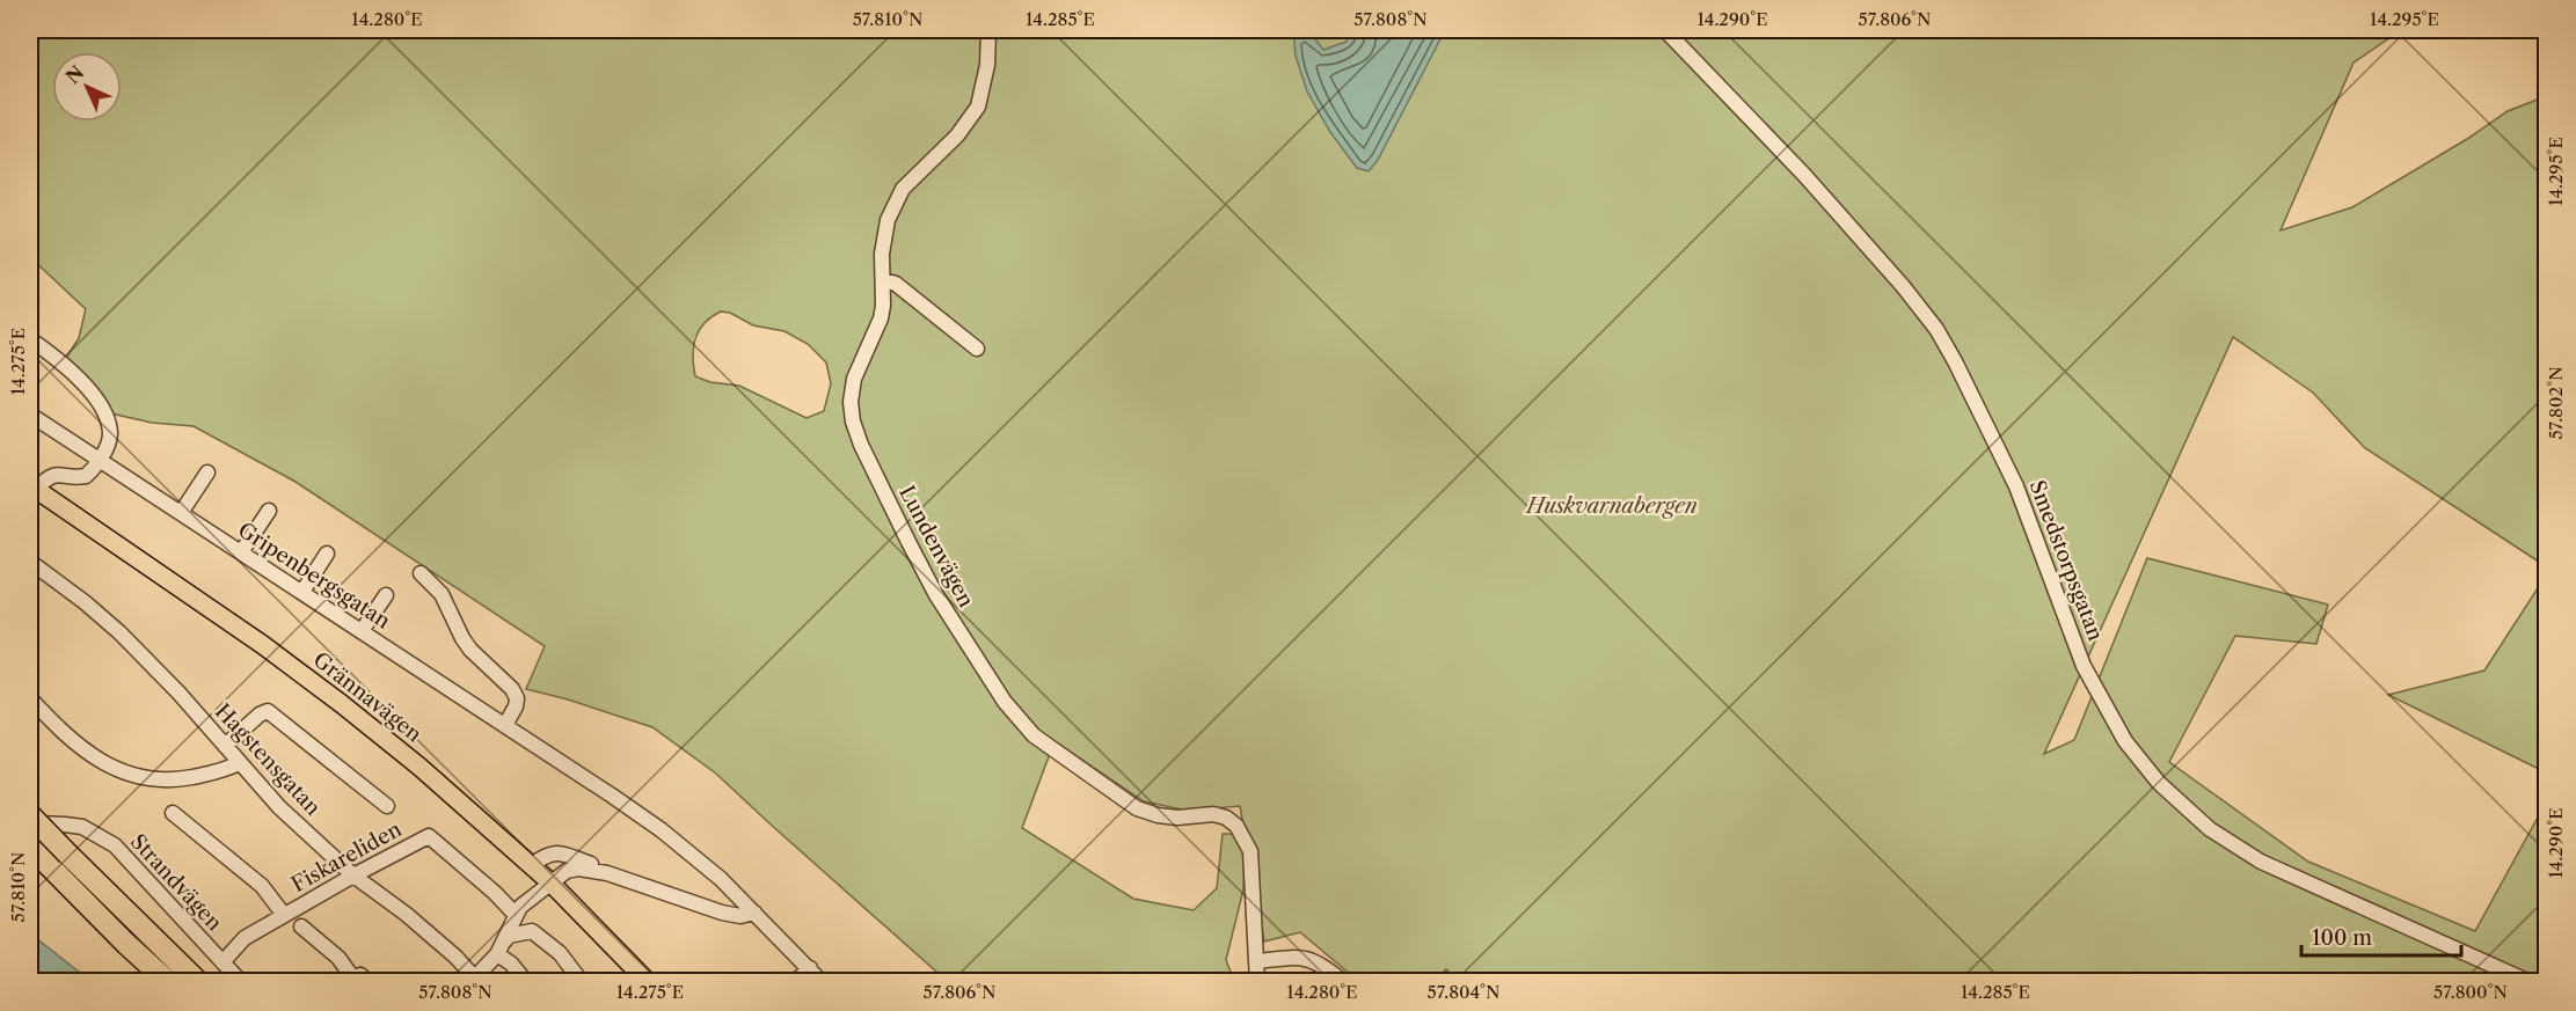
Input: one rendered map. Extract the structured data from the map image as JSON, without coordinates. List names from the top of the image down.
{
  "streets": {
    "main road": ["Grännavägen"],
    "street": [
      "Lundenvägen",
      "Smedstorpsgatan",
      "Gripenbergsgatan",
      "Hagstensgatan",
      "Fiskareliden",
      "Strandvägen"
    ]
  },
  "crossings": [
    ["Hagstensgatan", "Fiskareliden"],
    ["Fiskareliden", "Strandvägen"]
  ],
  "parks": ["Huskvarnabergen"],
  "scale_bar": "100 m",
  "north": "top left",
  "coordinates": [
    "14.280°E",
    "57.810°N",
    "14.285°E",
    "57.808°N",
    "14.290°E",
    "57.806°N",
    "14.295°E",
    "14.275°E",
    "57.802°N",
    "57.804°N",
    "57.800°N"
  ]
}
